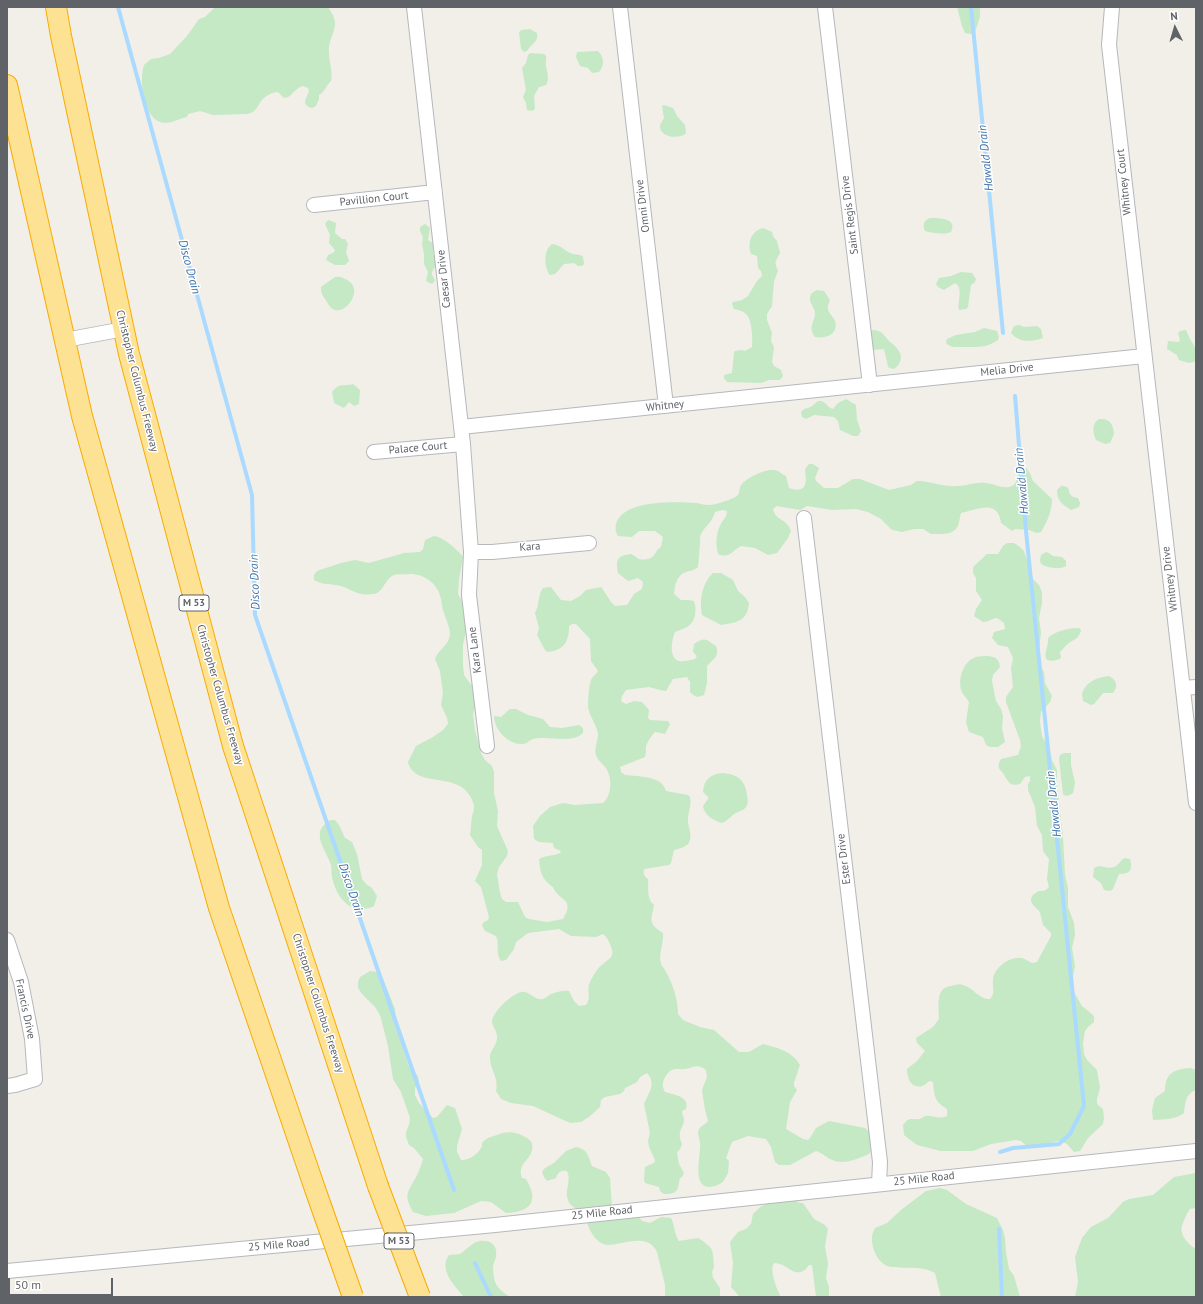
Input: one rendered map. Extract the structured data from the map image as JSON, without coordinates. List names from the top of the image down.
{
  "streets": {
    "highway": ["Christopher Columbus Freeway", "M 53"],
    "street": [
      "Whitney Court",
      "Pavillion Court",
      "Omni Drive",
      "Saint Regis Drive",
      "Caesar Drive",
      "Melia Drive",
      "Whitney",
      "Palace Court",
      "Kara",
      "Whitney Drive",
      "Kara Lane",
      "Ester Drive",
      "Francis Drive",
      "25 Mile Road"
    ]
  },
  "crossings": [
    ["Whitney Court", "Melia Drive"],
    ["Whitney Court", "Whitney Drive"],
    ["Pavillion Court", "Caesar Drive"],
    ["Omni Drive", "Whitney"],
    ["Saint Regis Drive", "Melia Drive"],
    ["Saint Regis Drive", "Whitney"],
    ["Caesar Drive", "Whitney"],
    ["Caesar Drive", "Palace Court"],
    ["Caesar Drive", "Kara"],
    ["Caesar Drive", "Kara Lane"],
    ["Melia Drive", "Whitney"],
    ["Melia Drive", "Whitney Drive"],
    ["Kara", "Kara Lane"],
    ["Ester Drive", "25 Mile Road"]
  ],
  "water": ["Hawald Drain", "Disco Drain"],
  "scale_bar": "50 m",
  "north": "top"
}
